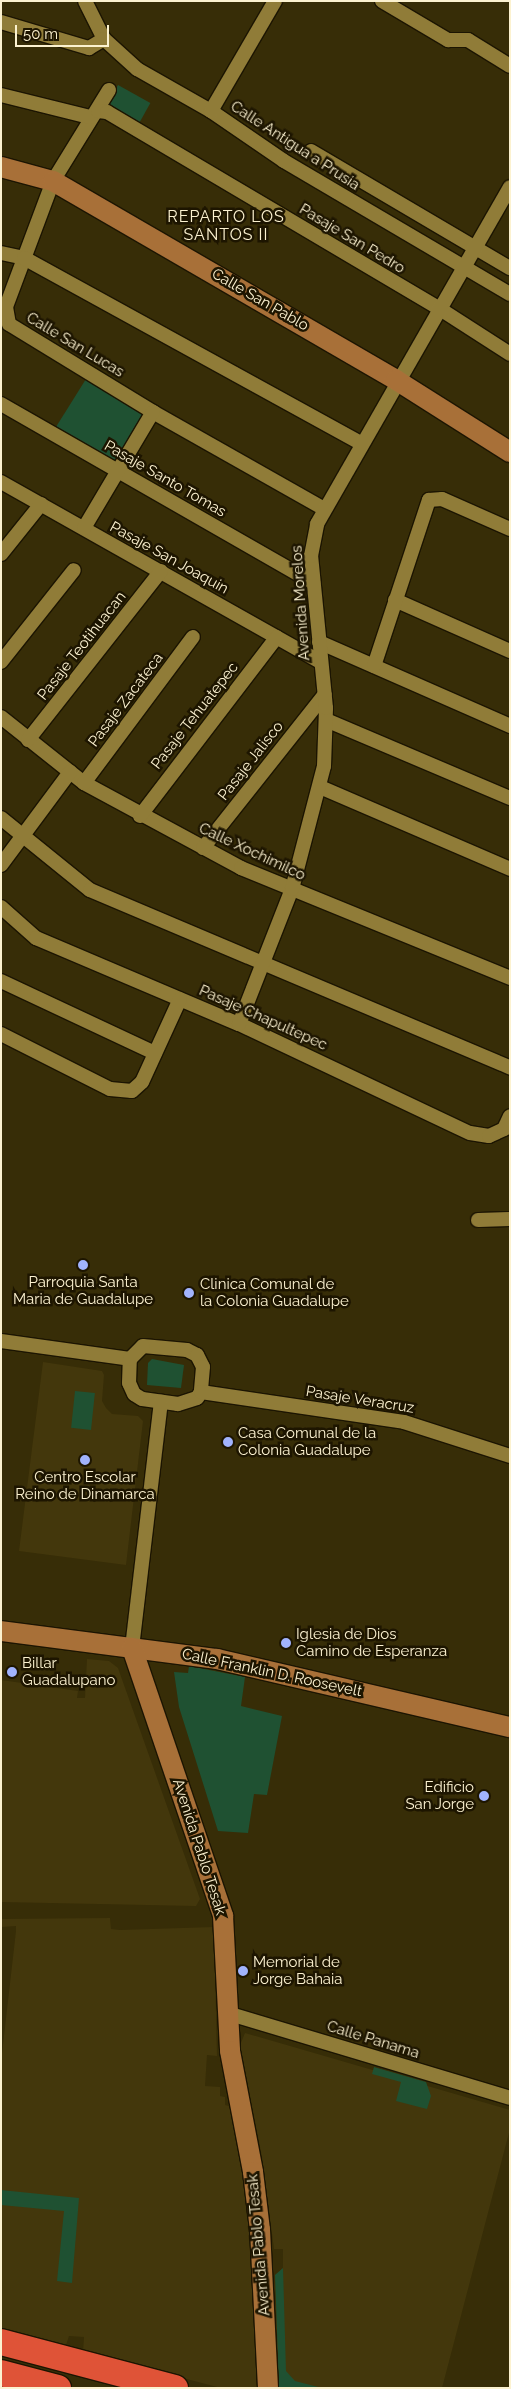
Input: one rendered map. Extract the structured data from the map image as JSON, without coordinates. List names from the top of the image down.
{
  "streets": {
    "street": [
      "Calle Antigua a Prusia",
      "Pasaje San Pedro",
      "Calle San Pablo",
      "Calle San Lucas",
      "Pasaje Santo Tomas",
      "Pasaje San Joaquin",
      "Avenida Morelos",
      "Pasaje Teotihuacan",
      "Pasaje Zacateca",
      "Pasaje Tehuatepec",
      "Pasaje Jalisco",
      "Calle Xochimilco",
      "Pasaje Chapultepec",
      "Pasaje Veracruz",
      "Calle Franklin D. Roosevelt",
      "Avenida Pablo Tesak",
      "Calle Panama"
    ]
  },
  "crossings": [
    ["Calle Antigua a Prusia", "Avenida Morelos"],
    ["Pasaje San Pedro", "Calle San Lucas"],
    ["Pasaje San Pedro", "Avenida Morelos"],
    ["Calle San Pablo", "Calle San Lucas"],
    ["Calle San Pablo", "Avenida Morelos"],
    ["Calle San Lucas", "Avenida Morelos"],
    ["Pasaje Santo Tomas", "Avenida Morelos"],
    ["Pasaje San Joaquin", "Avenida Morelos"],
    ["Pasaje San Joaquin", "Pasaje Teotihuacan"],
    ["Pasaje San Joaquin", "Pasaje Tehuatepec"],
    ["Avenida Morelos", "Pasaje Jalisco"],
    ["Avenida Morelos", "Calle Xochimilco"],
    ["Avenida Morelos", "Pasaje Chapultepec"],
    ["Pasaje Teotihuacan", "Calle Xochimilco"],
    ["Pasaje Zacateca", "Calle Xochimilco"],
    ["Pasaje Tehuatepec", "Calle Xochimilco"],
    ["Pasaje Jalisco", "Calle Xochimilco"],
    ["Pasaje Veracruz", "Avenida Pablo Tesak"],
    ["Calle Franklin D. Roosevelt", "Avenida Pablo Tesak"],
    ["Avenida Pablo Tesak", "Calle Panama"]
  ],
  "districts": ["REPARTO LOS SANTOS II"],
  "places": [
    "Parroquia Santa Maria de Guadalupe",
    "Clinica Comunal de la Colonia Guadalupe",
    "Casa Comunal de la Colonia Guadalupe",
    "Centro Escolar Reino de Dinamarca",
    "Iglesia de Dios Camino de Esperanza",
    "Billar Guadalupano",
    "Edificio San Jorge",
    "Memorial de Jorge Bahaia"
  ],
  "scale_bar": "50 m"
}
